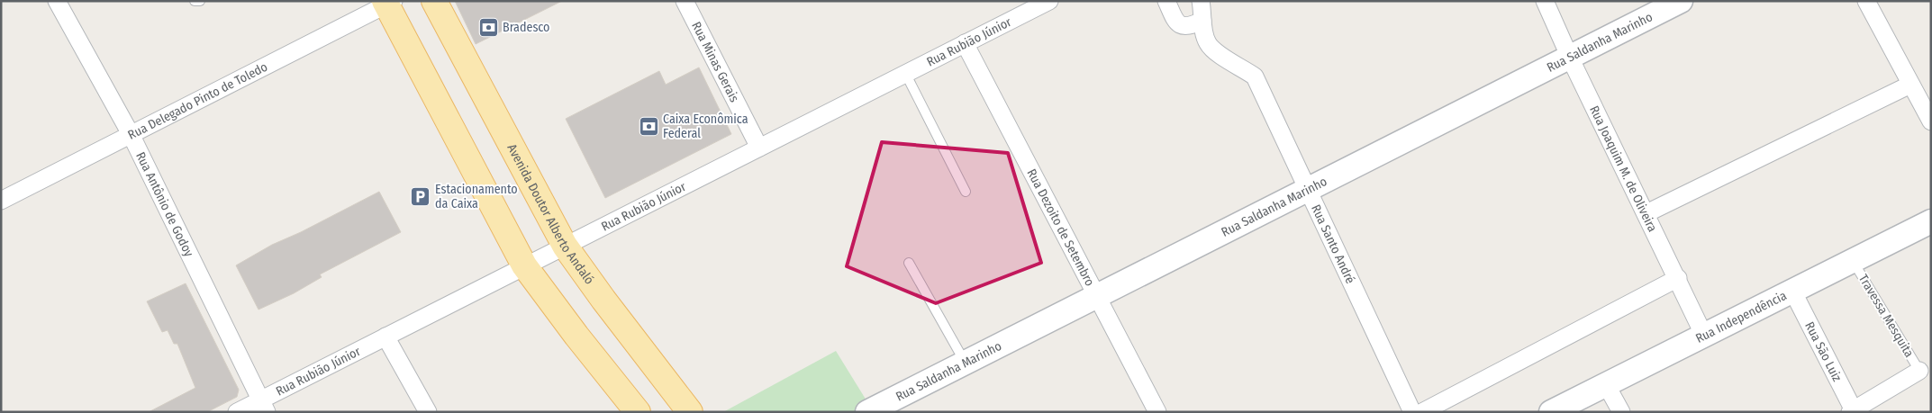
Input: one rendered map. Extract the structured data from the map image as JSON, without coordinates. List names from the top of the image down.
{
  "streets": {
    "main road": ["Avenida Doutor Alberto Andaló"],
    "street": [
      "Rua Rubião Júnior",
      "Rua Saldanha Marinho",
      "Rua Minas Gerais",
      "Rua Delegado Pinto de Toledo",
      "Rua Joaquim M. de Oliveira",
      "Rua Antônio de Godoy",
      "Rua Dezoito de Setembro",
      "Rua Santo André",
      "Rua Independência",
      "Rua São Luiz"
    ],
    "lane": ["Travessa Mesquita"]
  },
  "crossings": [
    ["Rua Rubião Júnior", "Rua Minas Gerais"],
    ["Rua Rubião Júnior", "Rua Antônio de Godoy"],
    ["Rua Rubião Júnior", "Avenida Doutor Alberto Andaló"],
    ["Rua Rubião Júnior", "Rua Dezoito de Setembro"],
    ["Rua Saldanha Marinho", "Rua Joaquim M. de Oliveira"],
    ["Rua Saldanha Marinho", "Rua Dezoito de Setembro"],
    ["Rua Saldanha Marinho", "Rua Santo André"],
    ["Rua Delegado Pinto de Toledo", "Rua Antônio de Godoy"],
    ["Rua Joaquim M. de Oliveira", "Rua Independência"],
    ["Travessa Mesquita", "Rua Independência"],
    ["Rua Independência", "Rua São Luiz"]
  ],
  "places": {
    "bank": ["Bradesco", "Caixa Econômica Federal"],
    "parking": ["Estacionamento da Caixa"]
  }
}
